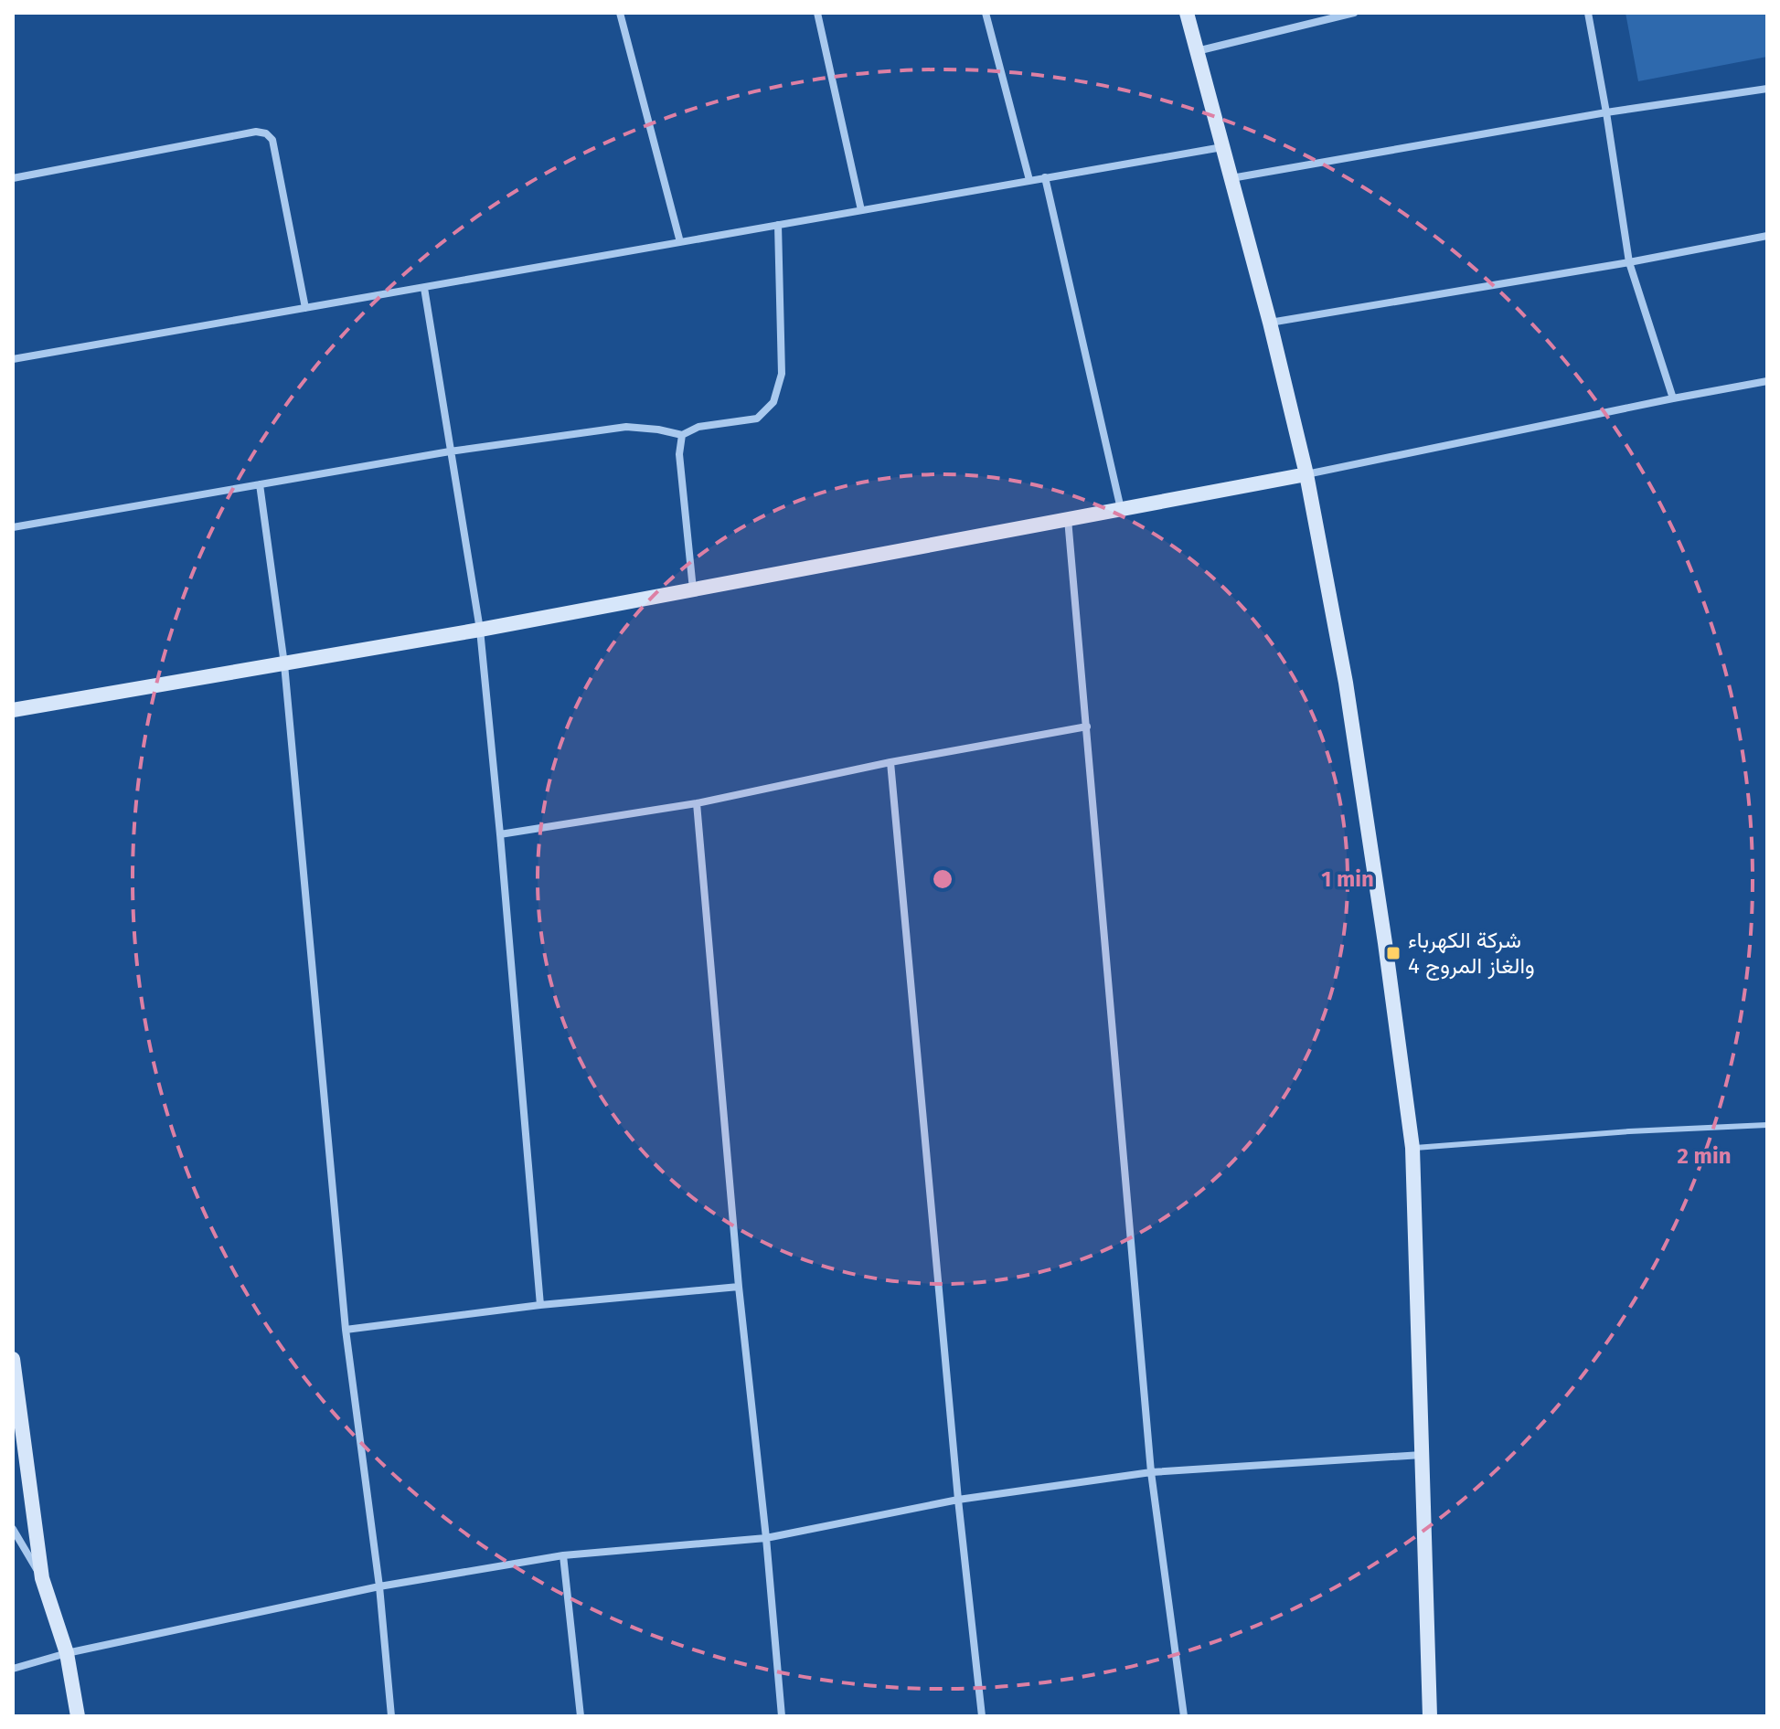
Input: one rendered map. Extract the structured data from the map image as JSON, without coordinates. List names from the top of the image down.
{
  "places": {
    "transit": ["شركة الكهرباء والغاز المروج 4"]
  },
  "rings": ["1 min", "2 min"]
}
